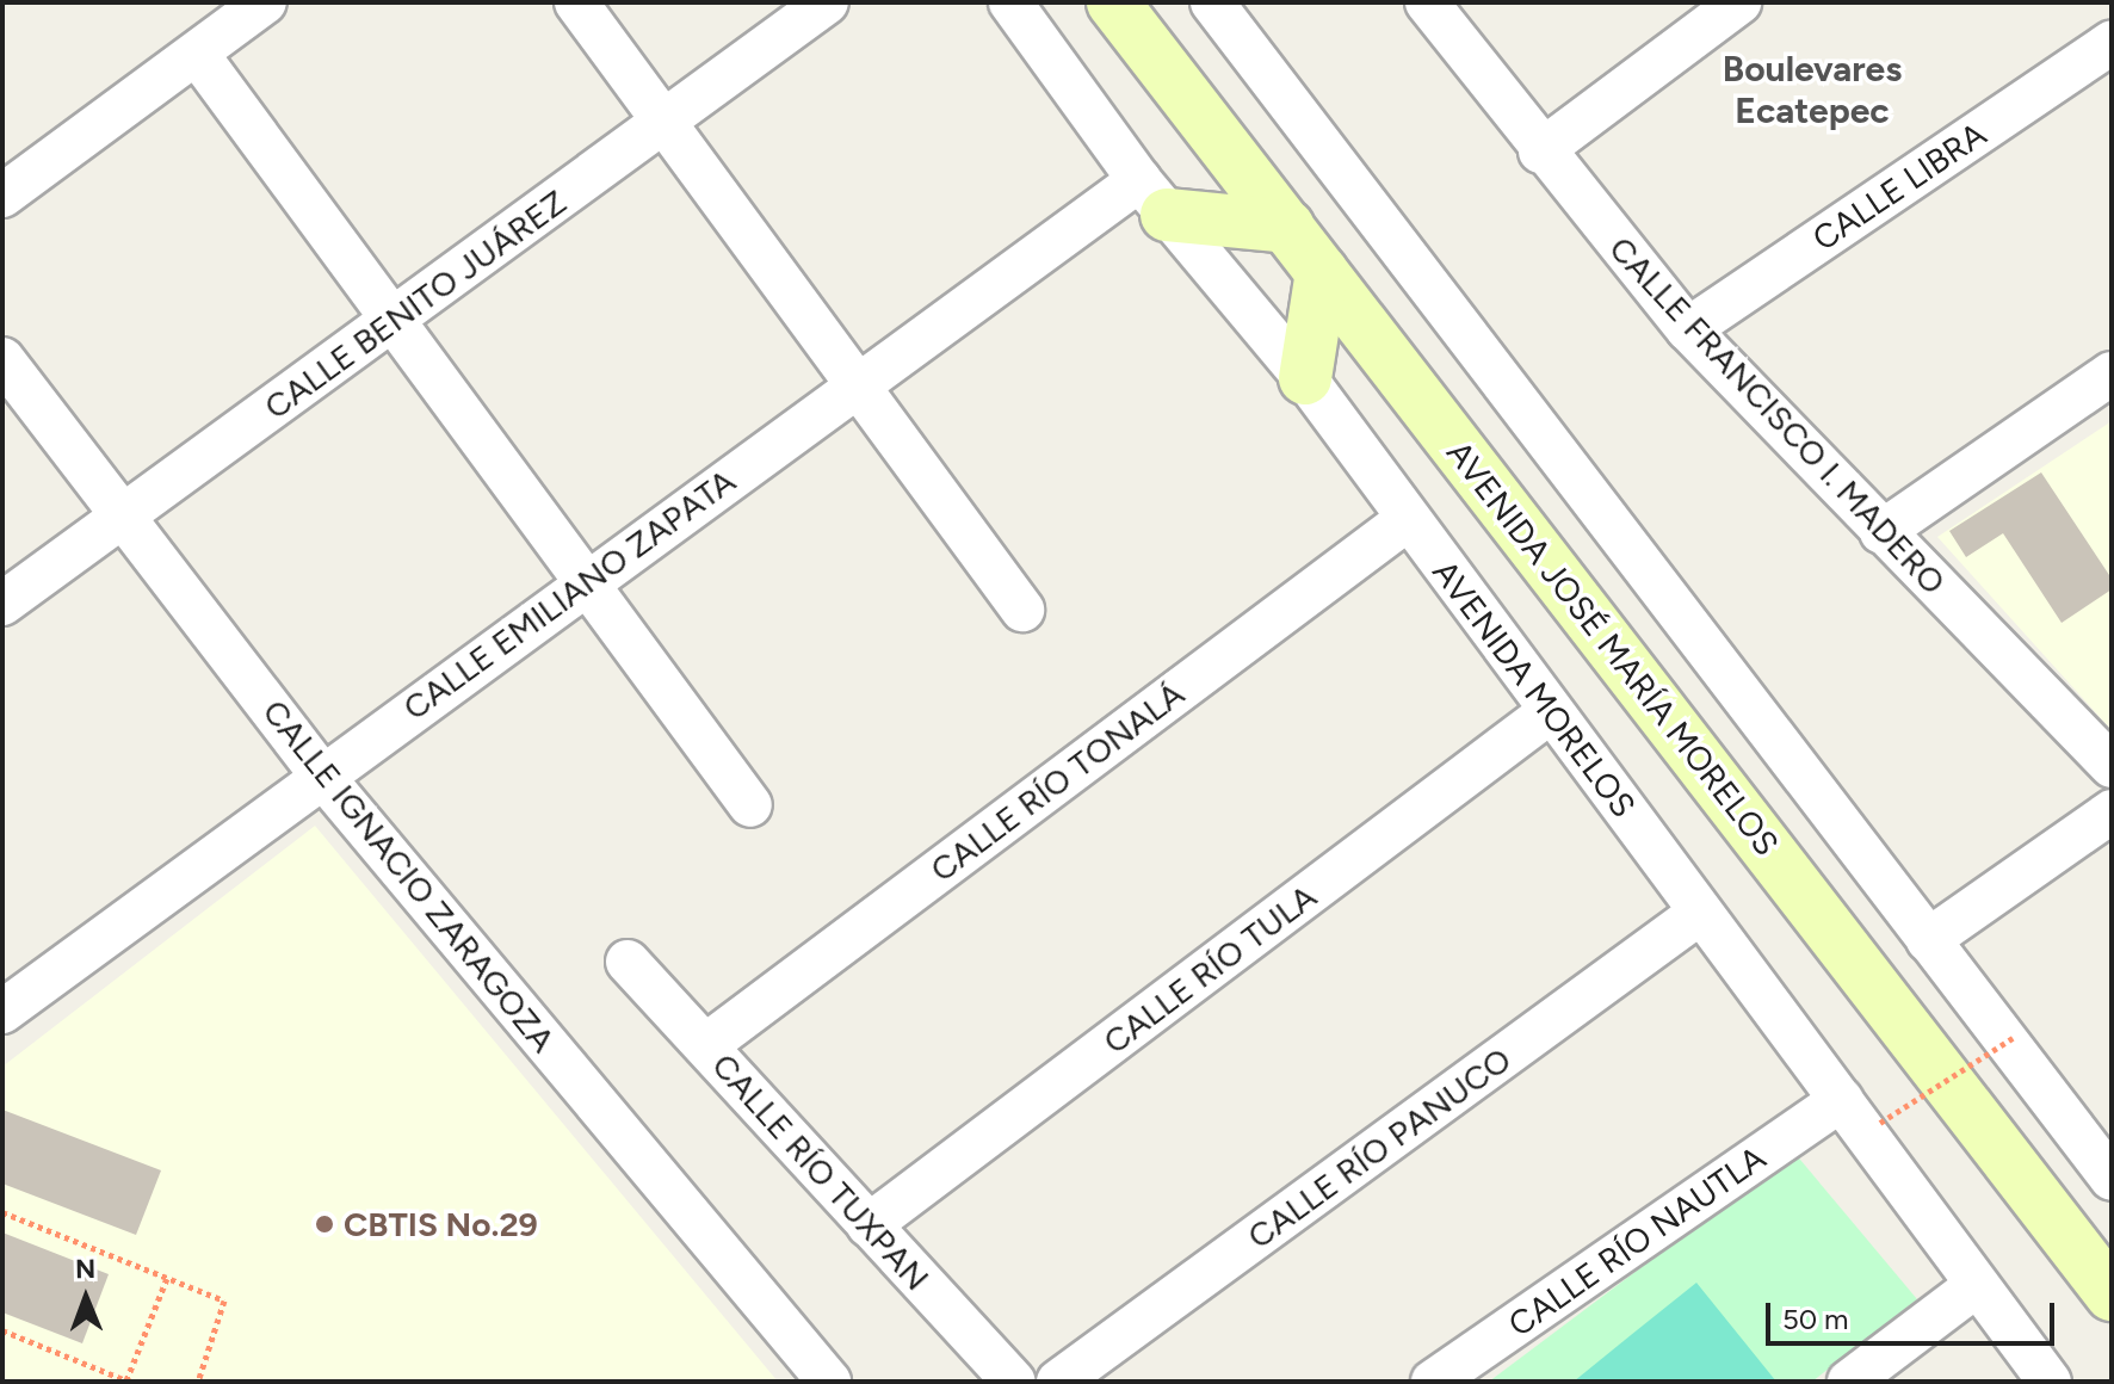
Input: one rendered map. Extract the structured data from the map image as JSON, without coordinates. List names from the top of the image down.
{
  "streets": {
    "main road": ["AVENIDA JOSÉ MARÍA MORELOS"],
    "street": [
      "CALLE LIBRA",
      "CALLE BENITO JUÁREZ",
      "CALLE FRANCISCO I. MADERO",
      "CALLE EMILIANO ZAPATA",
      "AVENIDA MORELOS",
      "CALLE RÍO TONALÁ",
      "CALLE IGNACIO ZARAGOZA",
      "CALLE RÍO TULA",
      "CALLE RÍO PANUCO",
      "CALLE RÍO TUXPAN",
      "CALLE RÍO NAUTLA"
    ]
  },
  "crossings": [
    ["CALLE LIBRA", "CALLE FRANCISCO I. MADERO"],
    ["CALLE BENITO JUÁREZ", "CALLE IGNACIO ZARAGOZA"],
    ["CALLE EMILIANO ZAPATA", "AVENIDA MORELOS"],
    ["CALLE EMILIANO ZAPATA", "CALLE IGNACIO ZARAGOZA"],
    ["AVENIDA MORELOS", "CALLE RÍO TONALÁ"],
    ["AVENIDA MORELOS", "CALLE RÍO TULA"],
    ["AVENIDA MORELOS", "CALLE RÍO PANUCO"],
    ["AVENIDA MORELOS", "CALLE RÍO NAUTLA"],
    ["CALLE RÍO TONALÁ", "CALLE RÍO TUXPAN"],
    ["CALLE RÍO TULA", "CALLE RÍO TUXPAN"]
  ],
  "districts": ["Boulevares Ecatepec"],
  "places": ["CBTIS No.29"],
  "scale_bar": "50 m",
  "north": "top"
}
